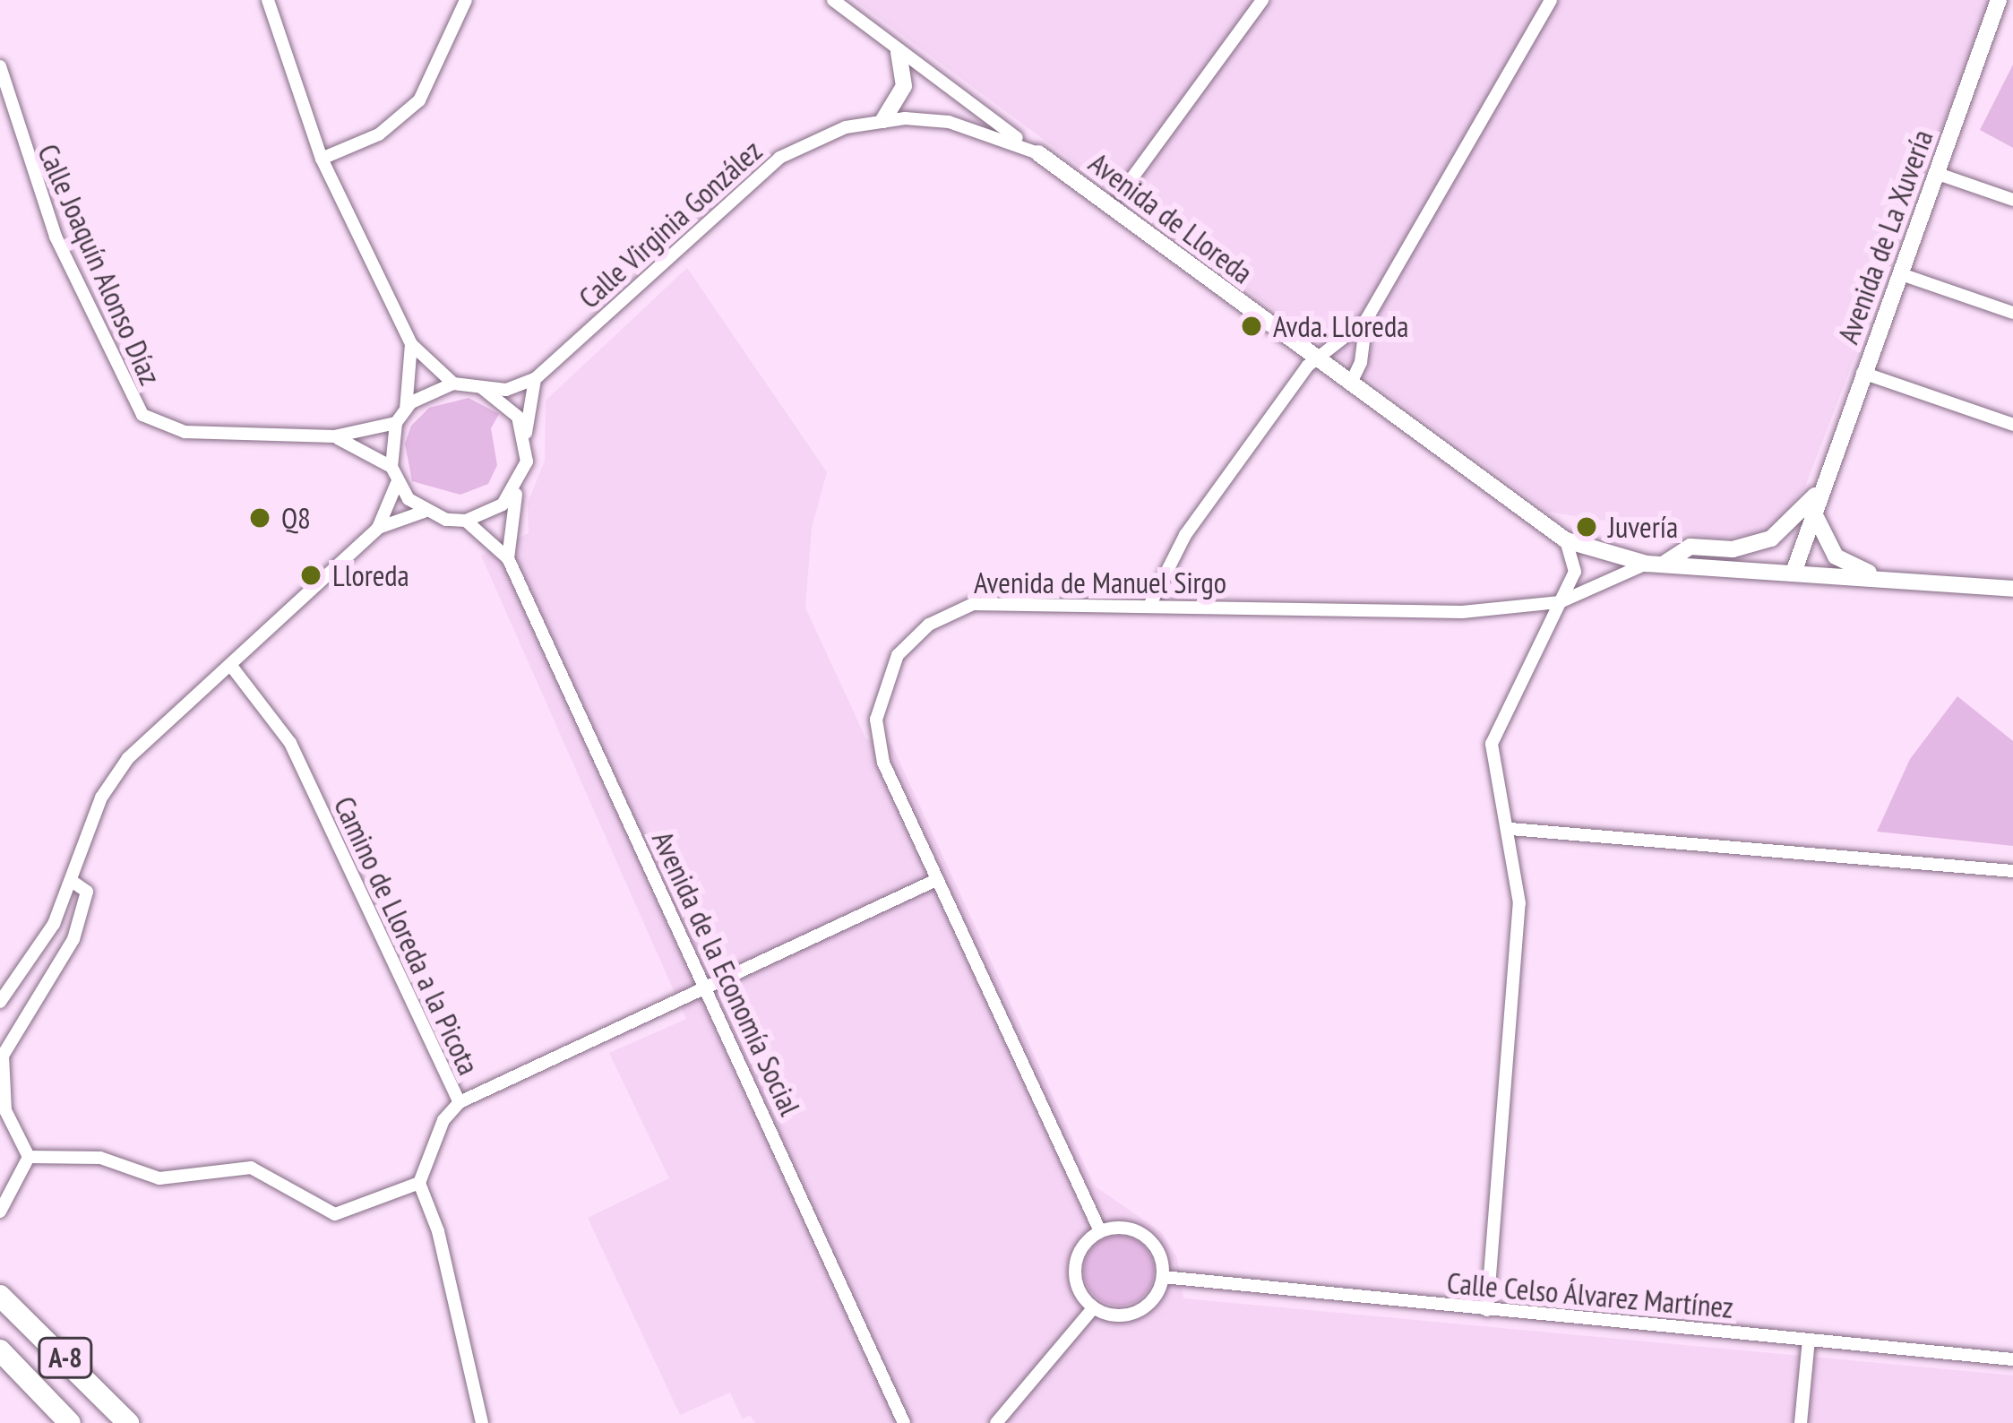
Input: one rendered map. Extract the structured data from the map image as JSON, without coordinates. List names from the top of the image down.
{
  "streets": {
    "highway": ["A-8"],
    "street": [
      "Avenida de Lloreda",
      "Calle Virginia González",
      "Avenida de La Xuvería",
      "Calle Joaquín Alonso Díaz",
      "Avenida de Manuel Sirgo",
      "Camino de Lloreda a la Picota",
      "Avenida de la Economía Social",
      "Calle Celso Álvarez Martínez"
    ]
  },
  "crossings": [
    ["Avenida de Lloreda", "Calle Virginia González"],
    ["Avenida de Lloreda", "Avenida de Manuel Sirgo"],
    ["Avenida de La Xuvería", "Avenida de Manuel Sirgo"],
    ["Calle Joaquín Alonso Díaz", "Avenida de la Economía Social"],
    ["Avenida de Manuel Sirgo", "Calle Celso Álvarez Martínez"]
  ],
  "places": [
    "Avda. Lloreda",
    "Q8",
    "Juvería",
    "Lloreda"
  ]
}
